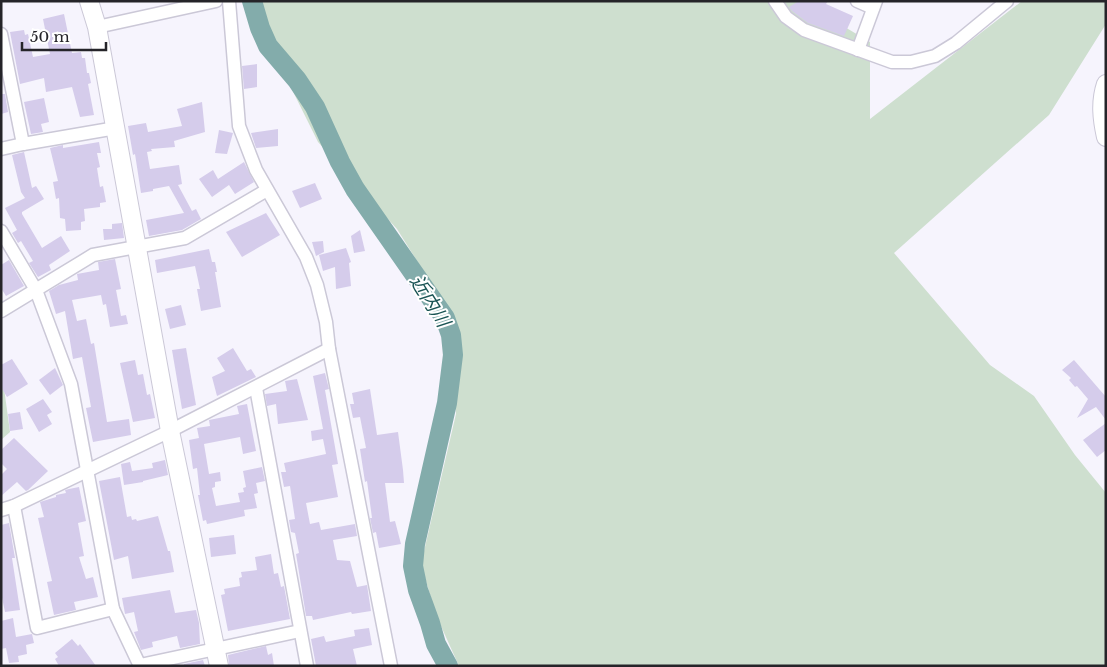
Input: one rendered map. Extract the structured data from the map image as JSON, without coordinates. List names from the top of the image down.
{
  "water": ["近内川"],
  "scale_bar": "50 m"
}
